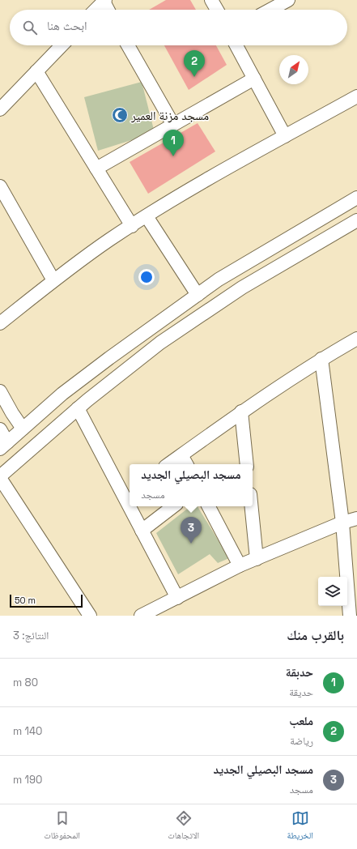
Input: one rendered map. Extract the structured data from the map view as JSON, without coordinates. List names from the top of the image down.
{
  "places": {
    "mosque": ["مسجد مزنة العمير"]
  },
  "scale_bar": "50 m",
  "north": "top right",
  "page": {
    "search": "ابحث هنا",
    "pins": ["2", "1", "3"],
    "popup": ["مسجد البصيلي الجديد", "مسجد"],
    "scale": "50 m",
    "heading": ["بالقرب منك", "النتائج: 3"],
    "list": [
      {
        "mark": "1",
        "name": "حدبقة",
        "note": "حديقة",
        "value": "80 m"
      },
      {
        "mark": "2",
        "name": "ملعب",
        "note": "رياضة",
        "value": "140 m"
      },
      {
        "mark": "3",
        "name": "مسجد البصيلي الجديد",
        "note": "مسجد",
        "value": "190 m"
      }
    ],
    "nav": ["الخريطة", "الاتجاهات", "المحفوظات"]
  }
}
